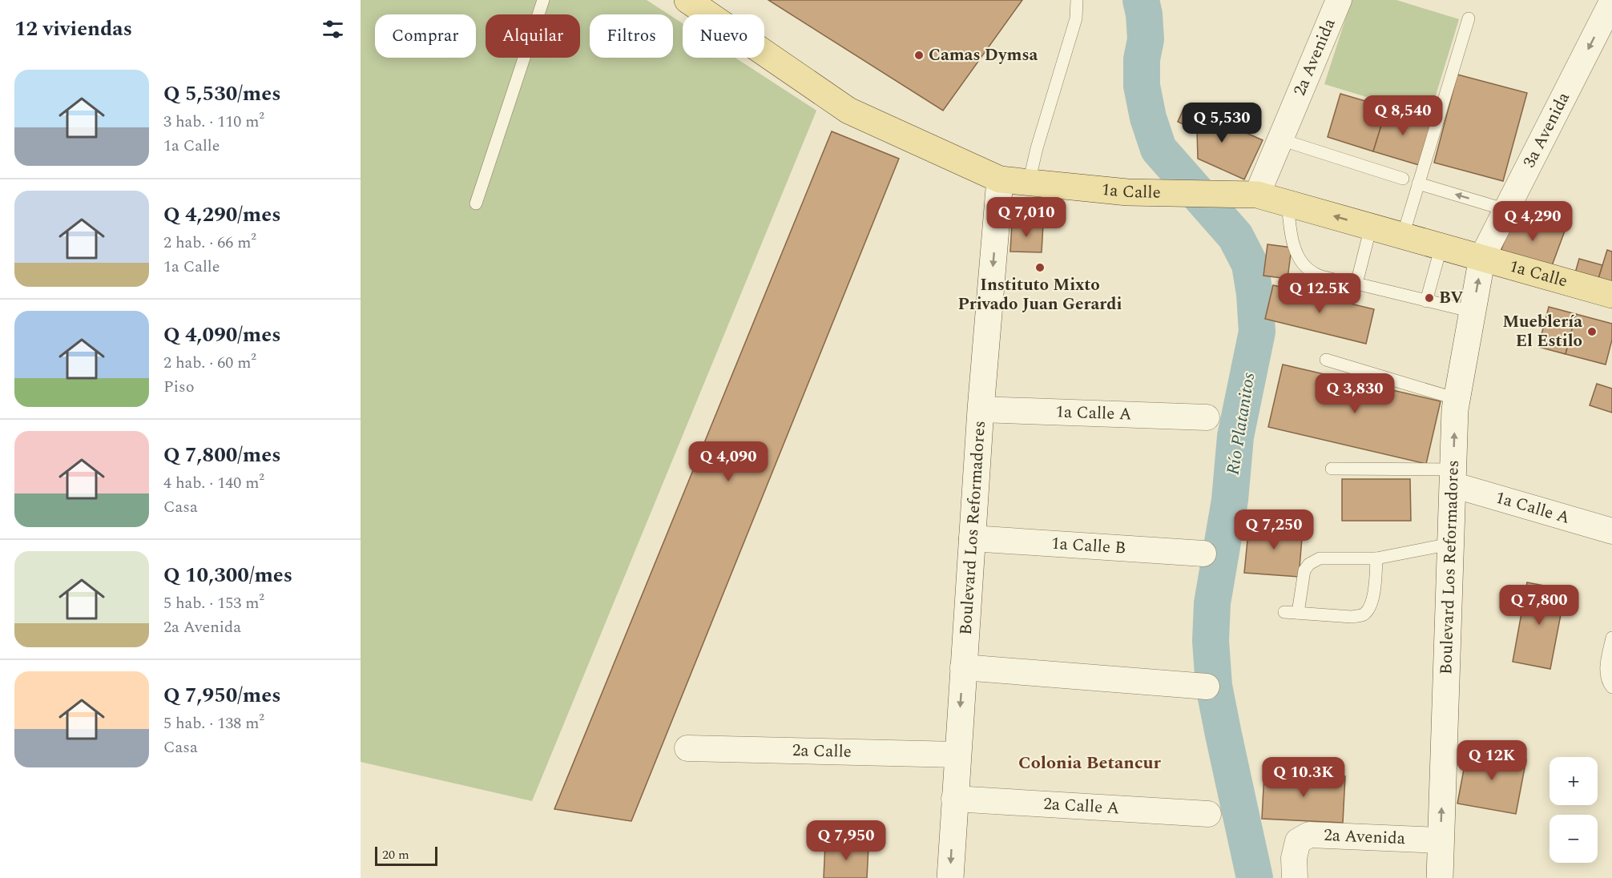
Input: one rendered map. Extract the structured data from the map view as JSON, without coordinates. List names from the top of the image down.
{
  "streets": {
    "main road": ["1a Calle", "Boulevard Los Reformadores"],
    "street": [
      "2a Avenida",
      "3a Avenida",
      "1a Calle A",
      "1a Calle B",
      "2a Calle",
      "2a Calle A"
    ]
  },
  "crossings": [
    ["2a Avenida", "1a Calle"],
    ["2a Avenida", "Boulevard Los Reformadores"],
    ["3a Avenida", "1a Calle"],
    ["3a Avenida", "Boulevard Los Reformadores"],
    ["1a Calle", "Boulevard Los Reformadores"],
    ["1a Calle A", "Boulevard Los Reformadores"],
    ["Boulevard Los Reformadores", "1a Calle B"],
    ["Boulevard Los Reformadores", "2a Calle"],
    ["Boulevard Los Reformadores", "2a Calle A"]
  ],
  "one_way": ["3a Avenida"],
  "districts": ["Colonia Betancur"],
  "water": ["Río Platanitos"],
  "places": [
    "Camas Dymsa",
    "Instituto Mixto Privado Juan Gerardi",
    "BV",
    "Mueblería El Estilo"
  ],
  "scale_bar": "20 m",
  "page": {
    "heading": "12 viviendas",
    "chip": [
      "Comprar",
      "Alquilar",
      "Filtros",
      "Nuevo"
    ],
    "list": [
      {
        "name": "Q 5,530/mes",
        "note": "3 hab. · 110 m² · 1a Calle"
      },
      {
        "name": "Q 4,290/mes",
        "note": "2 hab. · 66 m² · 1a Calle"
      },
      {
        "name": "Q 4,090/mes",
        "note": "2 hab. · 60 m² · Piso"
      },
      {
        "name": "Q 7,800/mes",
        "note": "4 hab. · 140 m² · Casa"
      },
      {
        "name": "Q 10,300/mes",
        "note": "5 hab. · 153 m² · 2a Avenida"
      },
      {
        "name": "Q 7,950/mes",
        "note": "5 hab. · 138 m² · Casa"
      }
    ],
    "price": [
      "Q 8,540",
      "Q 5,530",
      "Q 7,010",
      "Q 4,290",
      "Q 12.5K",
      "Q 3,830",
      "Q 4,090",
      "Q 7,250",
      "Q 7,800",
      "Q 12K",
      "Q 10.3K",
      "Q 7,950"
    ],
    "map_buttons": ["+", "−"],
    "scale": "20 m"
  }
}
